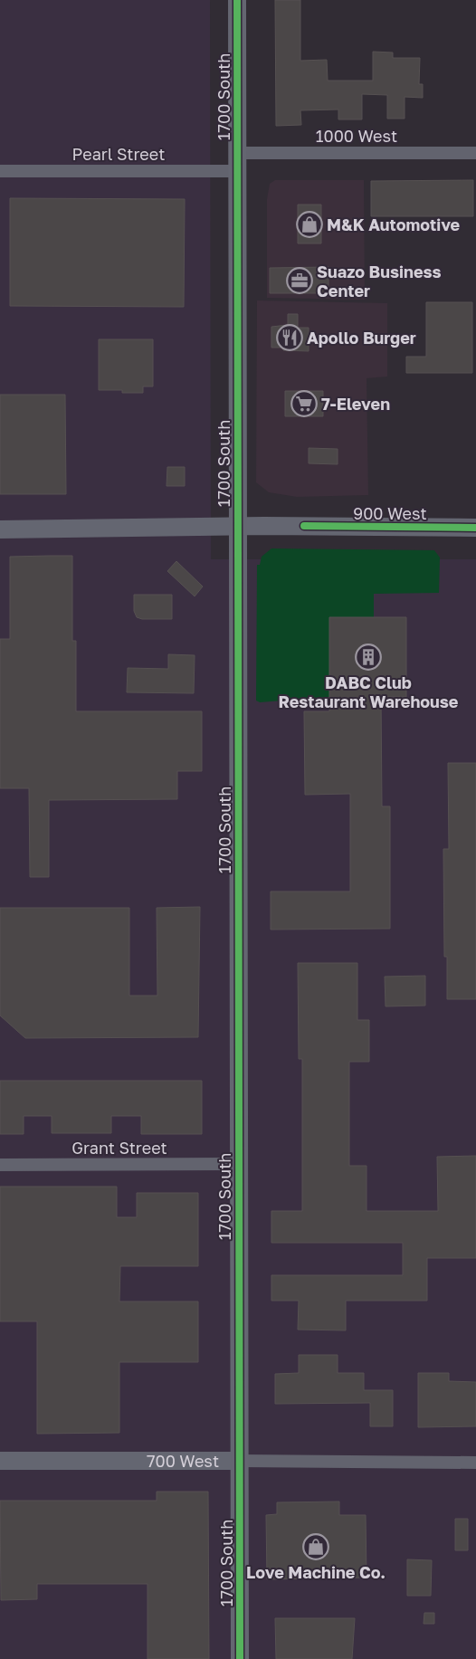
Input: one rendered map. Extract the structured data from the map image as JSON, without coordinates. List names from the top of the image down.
{
  "streets": {
    "street": [
      "1700 South",
      "1000 West",
      "Pearl Street",
      "900 West",
      "Grant Street",
      "700 West"
    ]
  },
  "crossings": [
    ["1700 South", "1000 West"],
    ["1700 South", "Pearl Street"],
    ["1700 South", "900 West"],
    ["1700 South", "Grant Street"],
    ["1700 South", "700 West"]
  ],
  "places": {
    "shop": ["M&K Automotive", "Love Machine Co."],
    "office": ["Suazo Business Center"],
    "restaurant": ["Apollo Burger"],
    "supermarket": ["7-Eleven"],
    "building": ["DABC Club Restaurant Warehouse"]
  }
}
